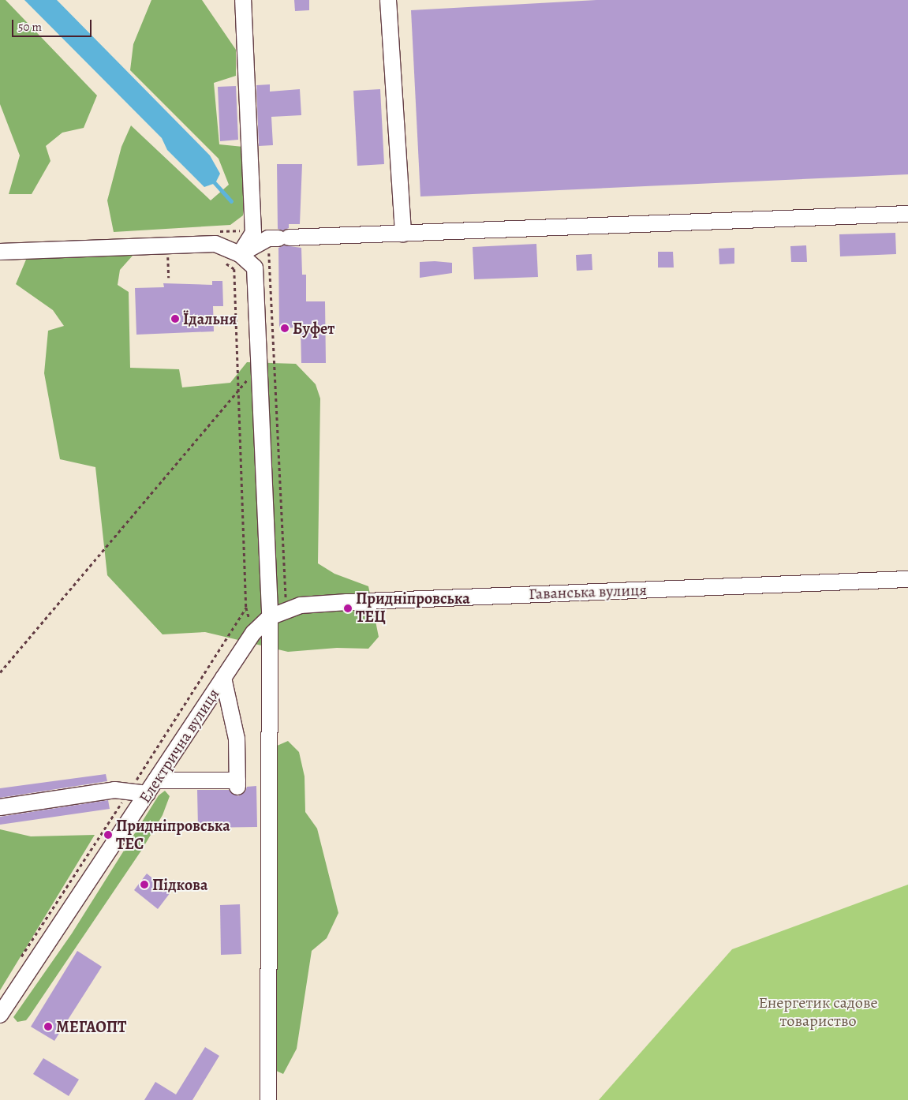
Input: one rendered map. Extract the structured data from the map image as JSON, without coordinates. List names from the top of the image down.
{
  "streets": {
    "street": ["Гаванська вулиця", "Електрична вулиця"]
  },
  "crossings": [
    ["Гаванська вулиця", "Електрична вулиця"]
  ],
  "parks": ["Енергетик садове товариство"],
  "places": [
    "Їдальня",
    "Буфет",
    "Придніпровська ТЕЦ",
    "Придніпровська ТЕС",
    "Підкова",
    "МЕГАОПТ"
  ],
  "scale_bar": "50 m"
}
